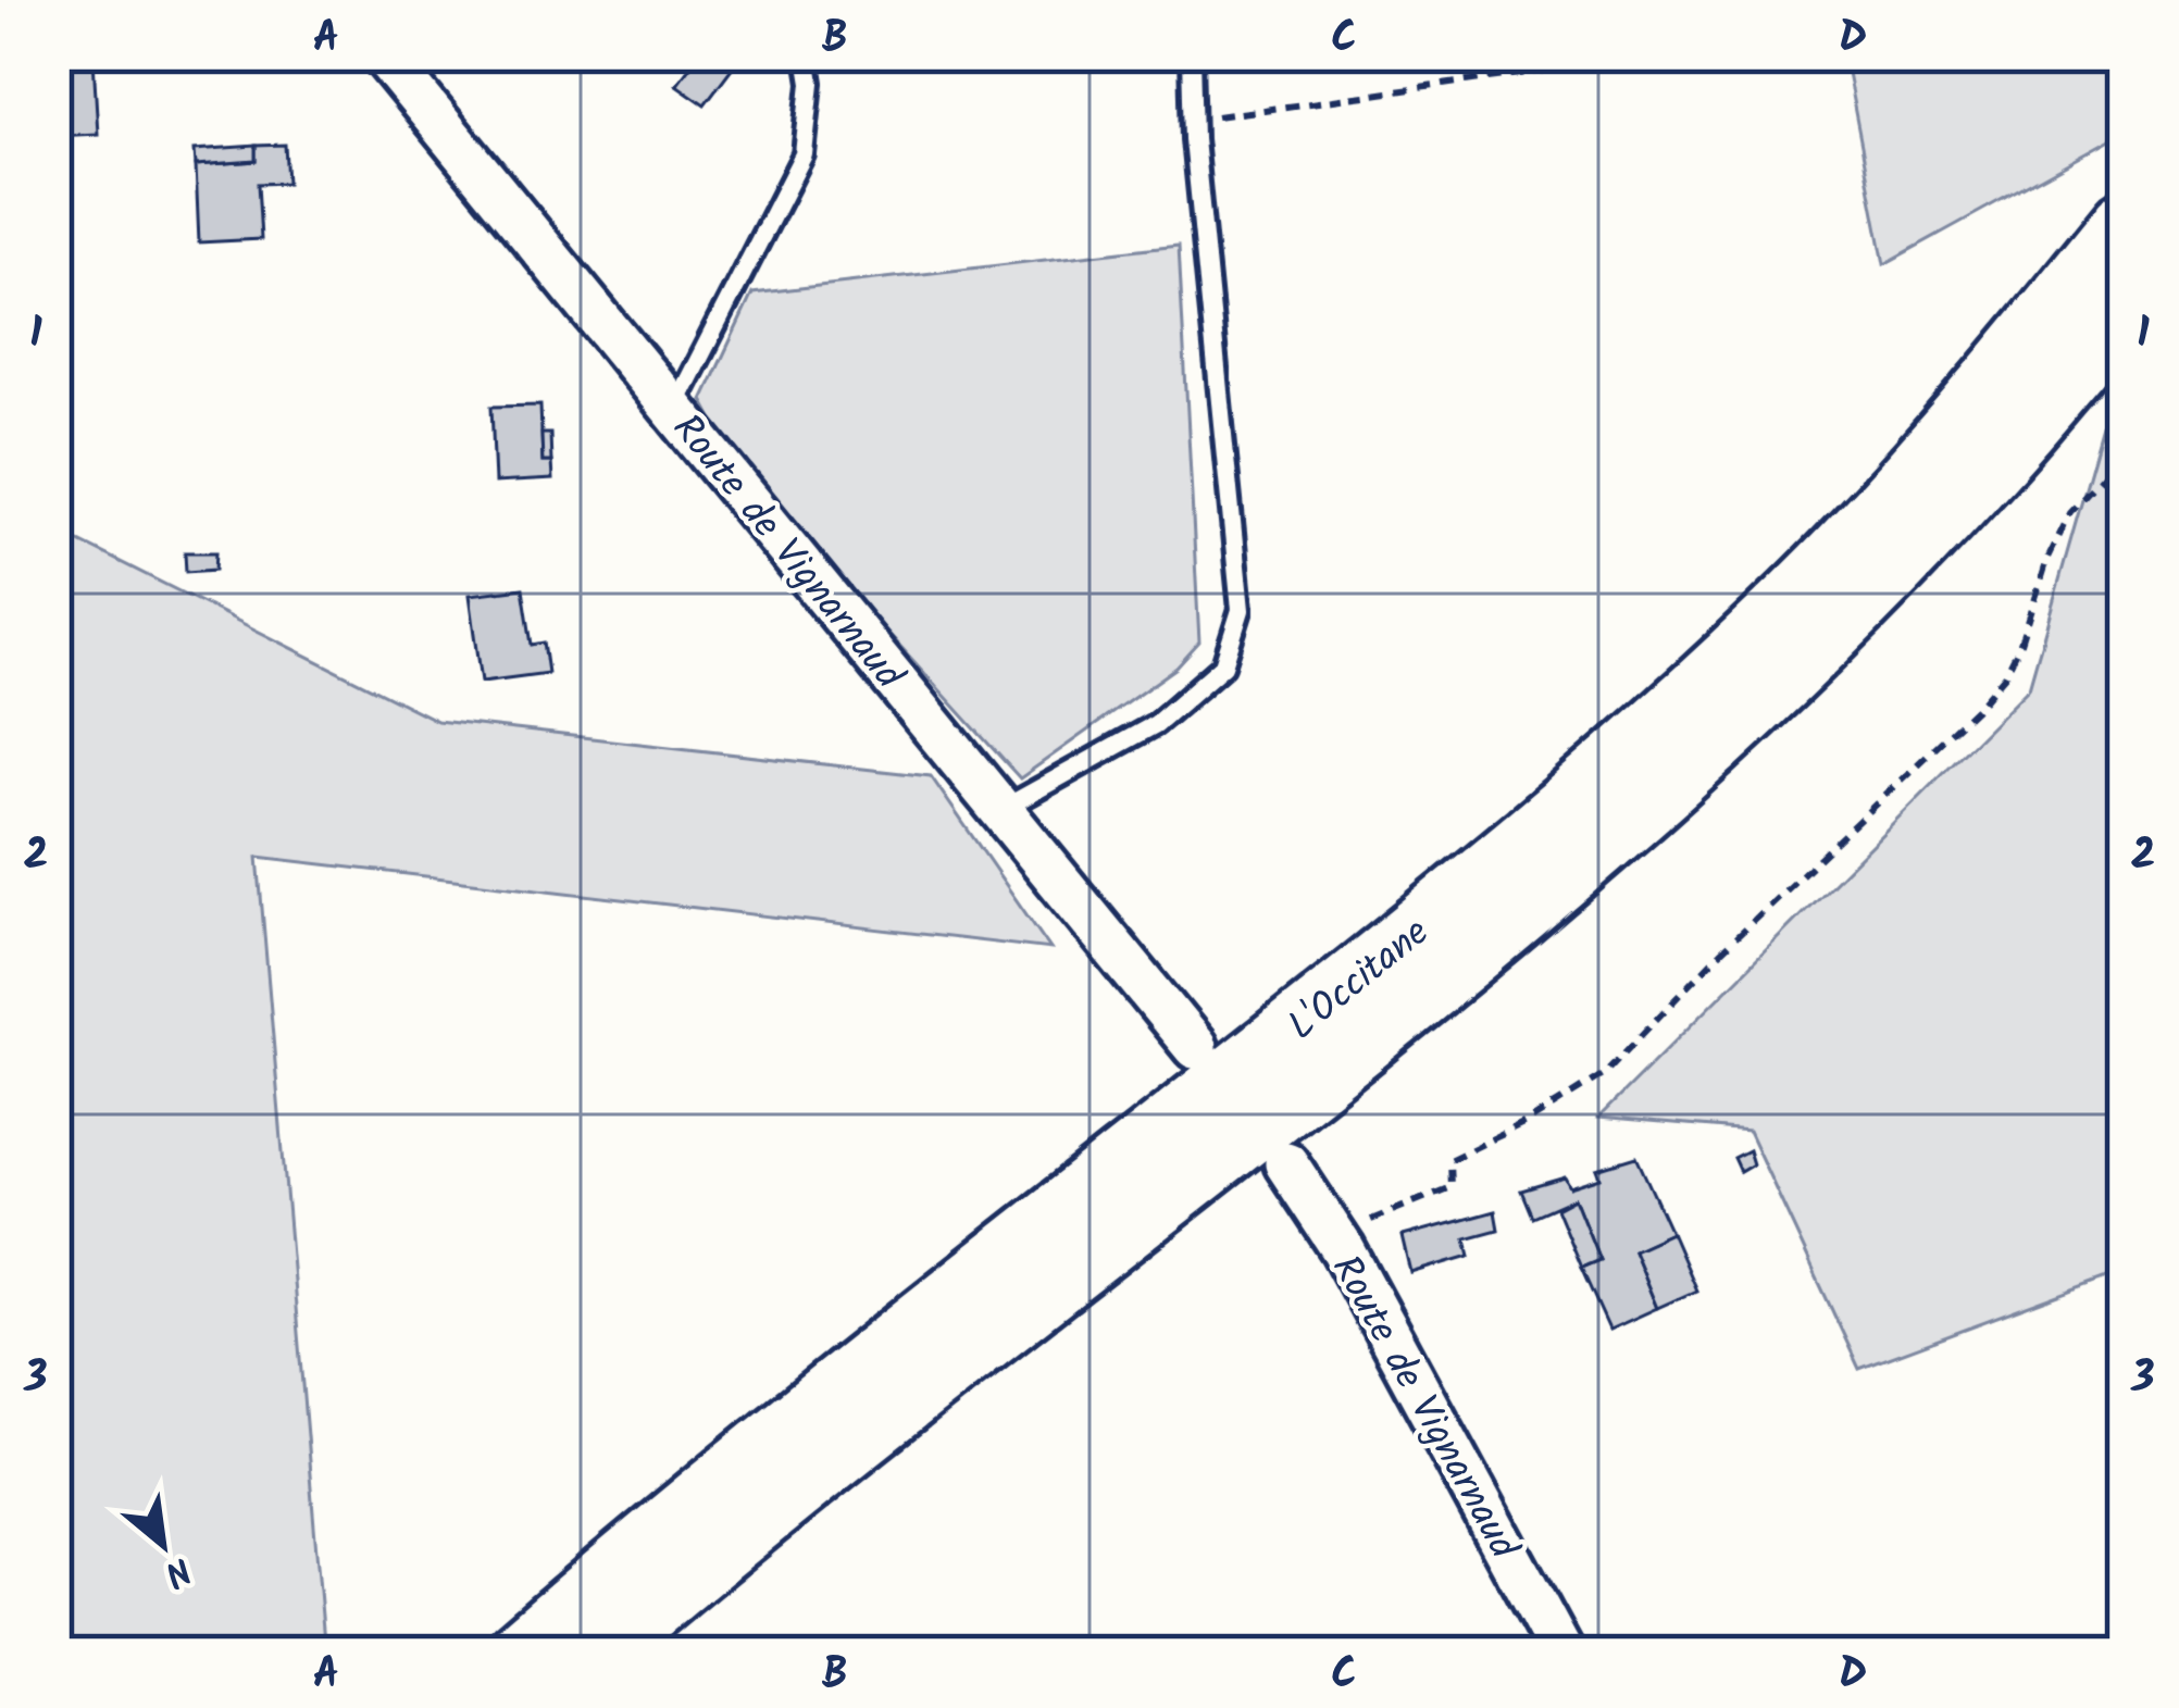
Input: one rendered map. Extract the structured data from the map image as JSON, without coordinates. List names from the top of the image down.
{
  "streets": {
    "highway": ["L'Occitane"],
    "street": ["Route de Vignarnaud"]
  },
  "north": "bottom right",
  "grid": {
    "columns": [
      "A",
      "B",
      "C",
      "D"
    ],
    "rows": ["1", "2", "3"]
  }
}
